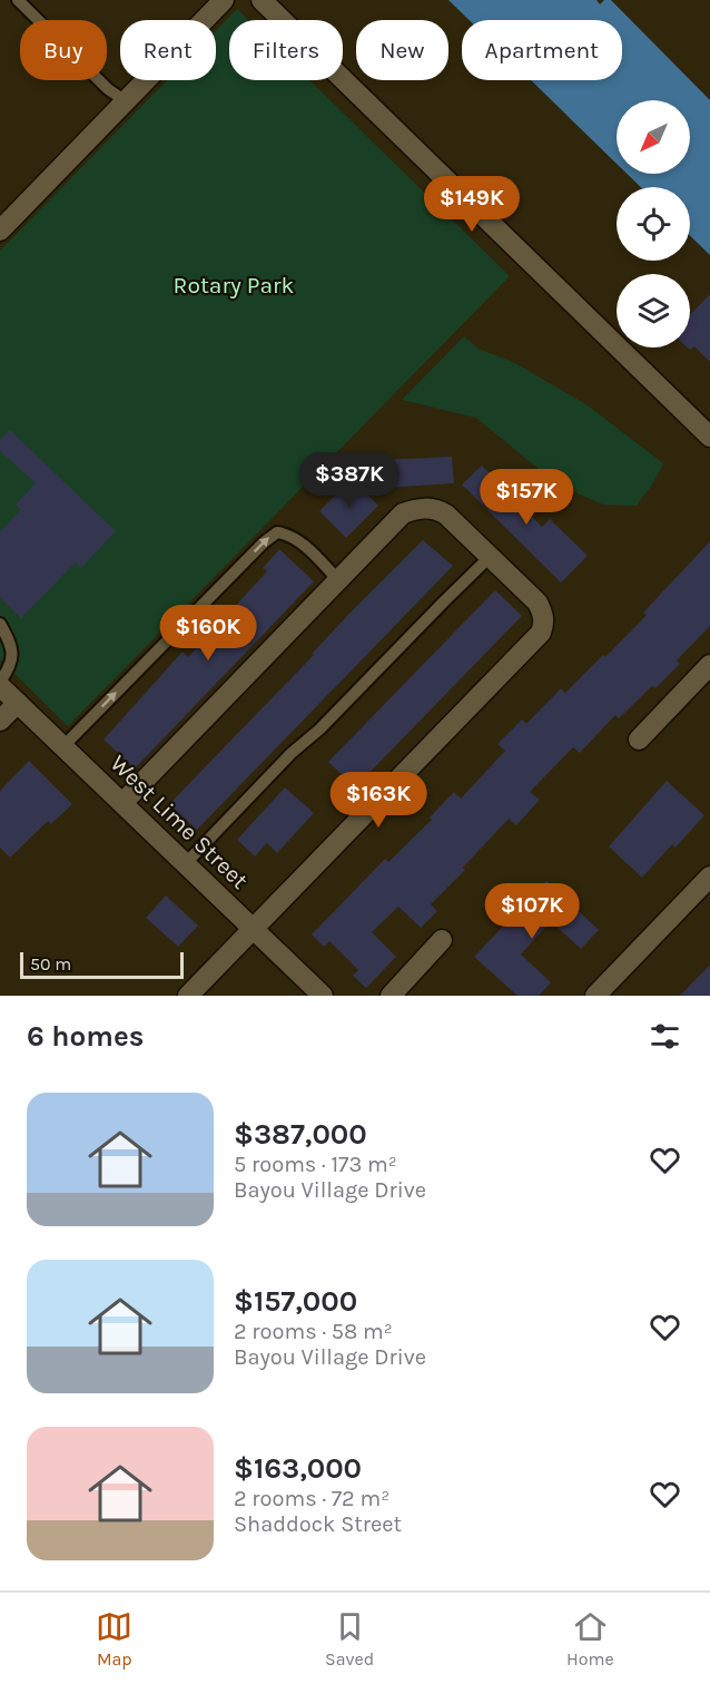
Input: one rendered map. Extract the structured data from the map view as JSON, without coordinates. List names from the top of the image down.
{
  "streets": {
    "street": ["West Lime Street"]
  },
  "parks": ["Rotary Park"],
  "scale_bar": "50 m",
  "north": "bottom left",
  "page": {
    "chip": [
      "Buy",
      "Rent",
      "Filters",
      "New",
      "Apartment"
    ],
    "price": [
      "$149K",
      "$387K",
      "$157K",
      "$160K",
      "$163K",
      "$107K"
    ],
    "scale": "50 m",
    "heading": "6 homes",
    "list": [
      {
        "name": "$387,000",
        "note": "5 rooms · 173 m² · Bayou Village Drive"
      },
      {
        "name": "$157,000",
        "note": "2 rooms · 58 m² · Bayou Village Drive"
      },
      {
        "name": "$163,000",
        "note": "2 rooms · 72 m² · Shaddock Street"
      }
    ],
    "tabs": ["Map", "Saved", "Home"]
  }
}
